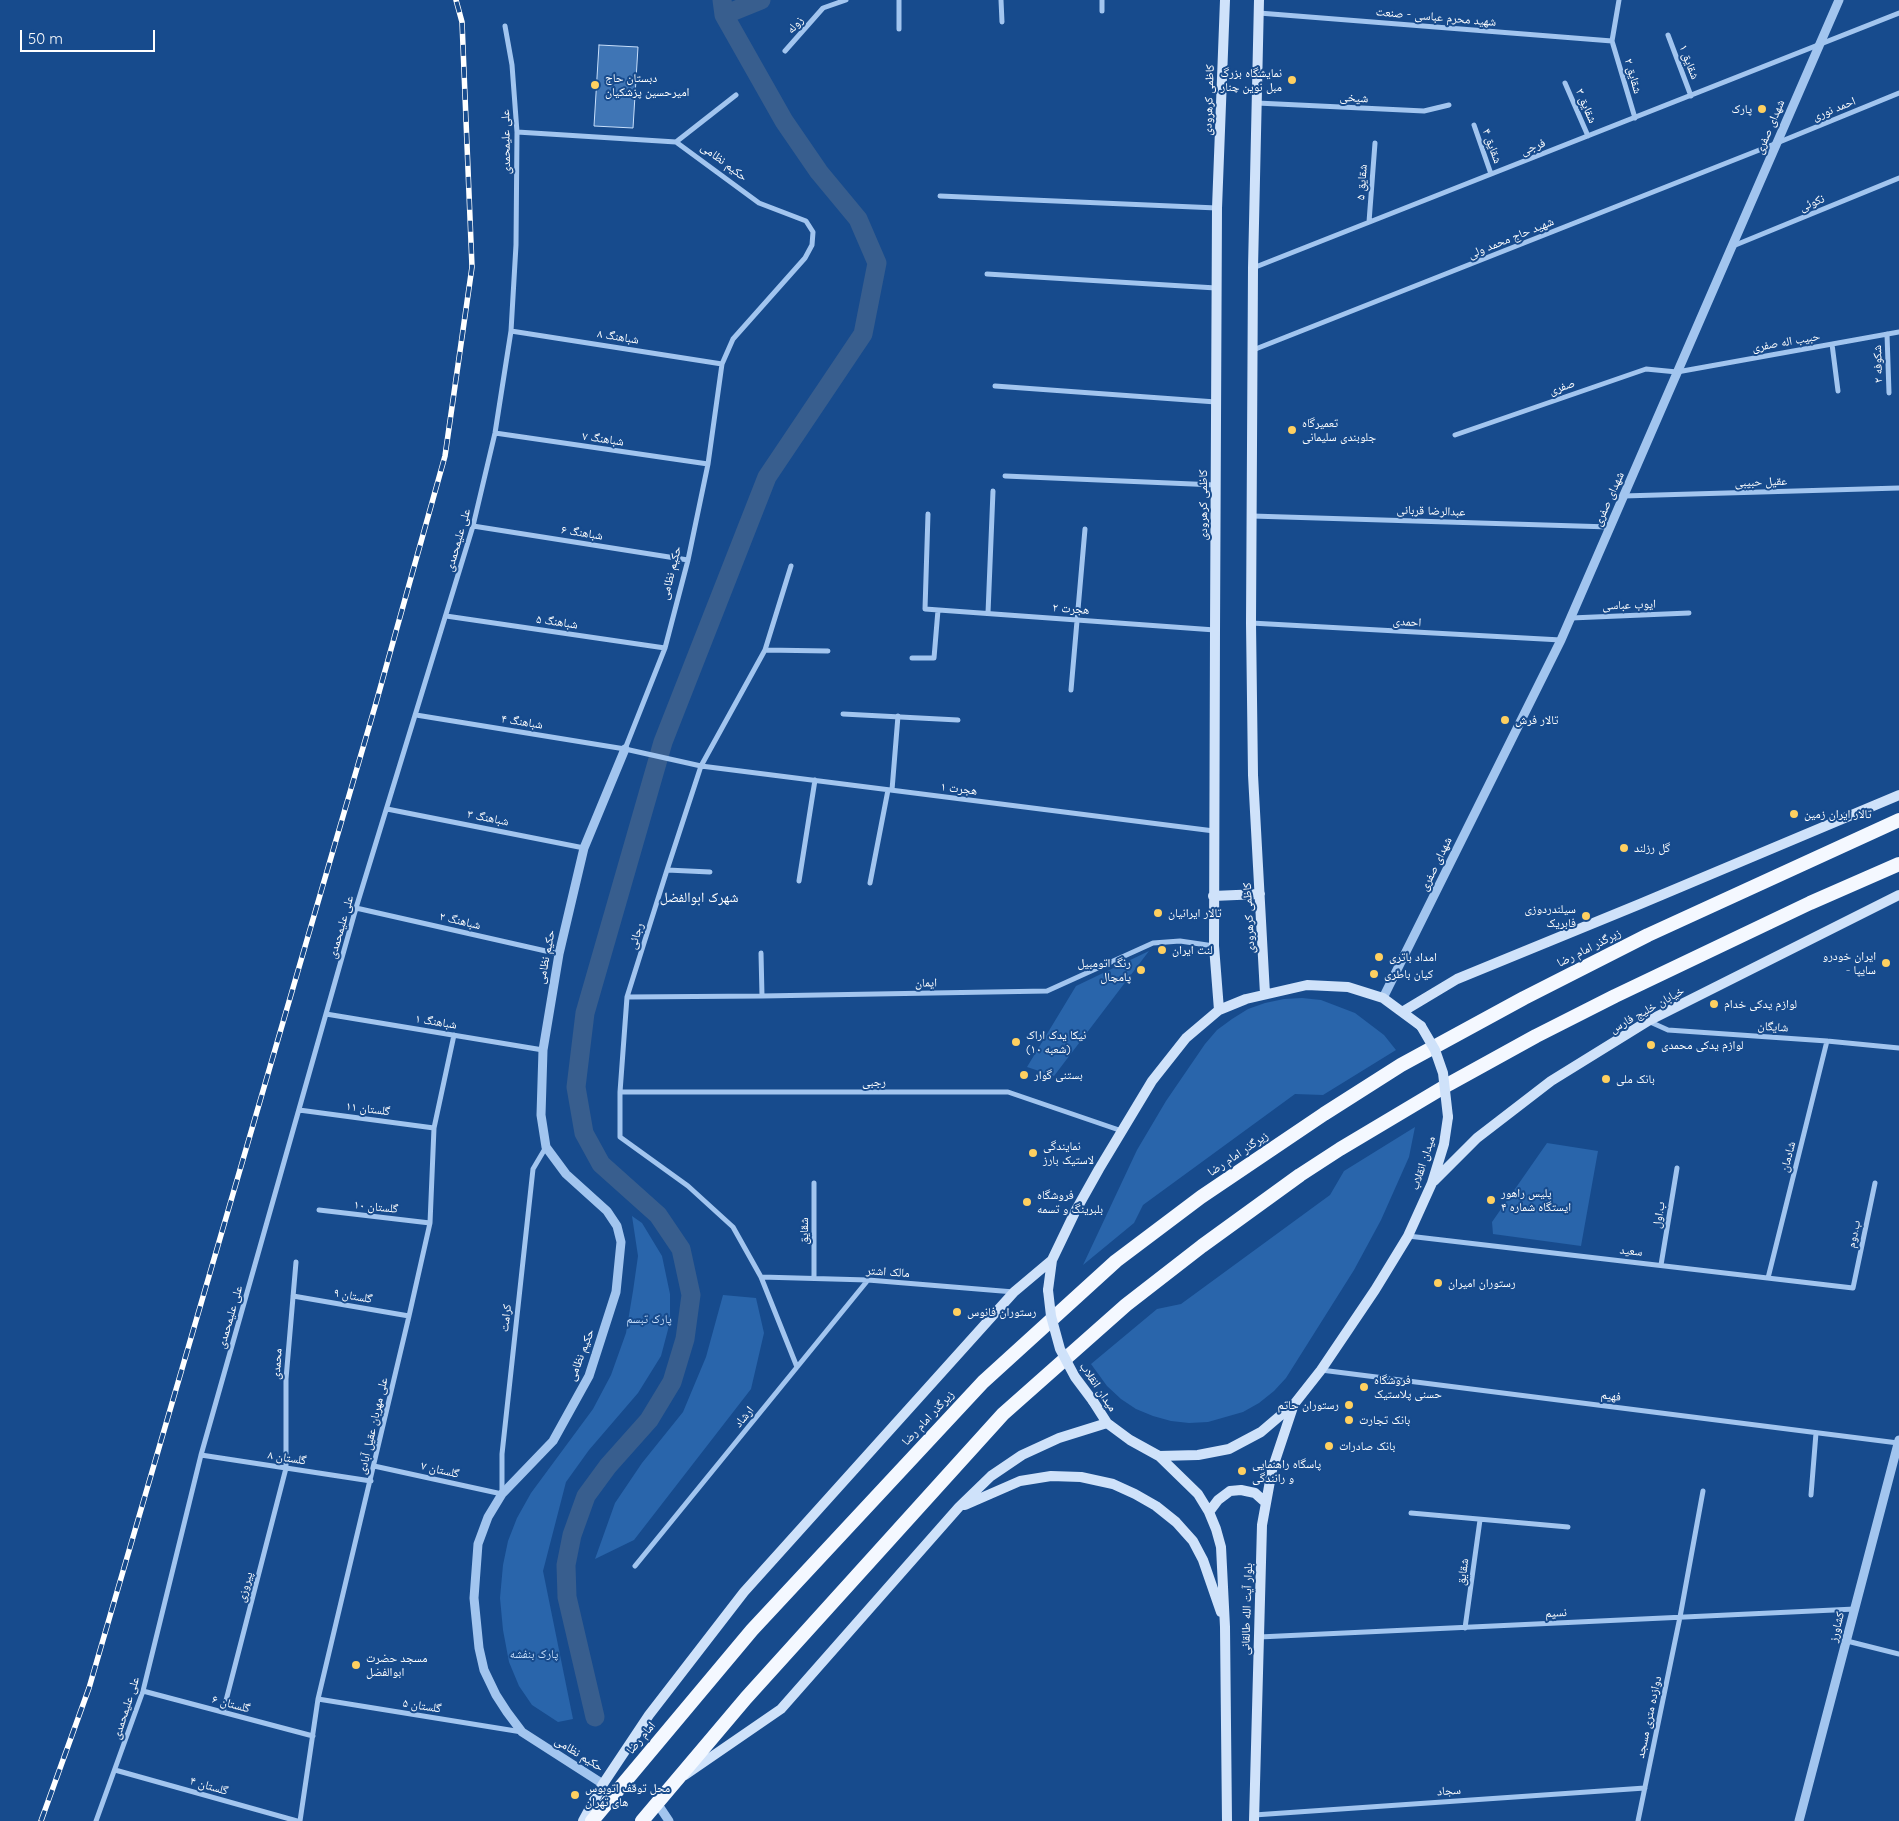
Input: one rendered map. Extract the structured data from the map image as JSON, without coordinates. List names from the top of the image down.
{
  "streets": {
    "highway": ["زیرگذر امام رضا", "امام رضا"],
    "main road": [
      "کاظمی کرهرودی",
      "خیابان خلیج فارس",
      "میدان انقلاب",
      "بلوار آیت الله طالقانی"
    ],
    "street": [
      "شهید محرم عباسی - صنعت",
      "زوله",
      "شقایق ۱",
      "شقایق ۲",
      "شیخی",
      "شقایق ۳",
      "احمد نوری",
      "شهدای صفری",
      "علی علیمحمدی",
      "شقایق ۴",
      "فرجی",
      "حکیم نظامی",
      "شقایق ۵",
      "نکوئی",
      "شهید حاج محمد ولی",
      "شباهنگ ۸",
      "حبیب اله صفری",
      "شکوفه ۲",
      "صفری",
      "شباهنگ ۷",
      "عقیل حبیبی",
      "عبدالرضا قربانی",
      "شباهنگ ۶",
      "ایوب عباسی",
      "هجرت ۲",
      "شباهنگ ۵",
      "احمدی",
      "شباهنگ ۴",
      "هجرت ۱",
      "شباهنگ ۳",
      "شباهنگ ۲",
      "رجائی",
      "ایمان",
      "شباهنگ ۱",
      "شایگان",
      "رجبی",
      "گلستان ۱۱",
      "شادمان",
      "گلستان ۱۰",
      "ب.اول",
      "شقایق",
      "ب.دوم",
      "سعید",
      "مالک اشتر",
      "گلستان ۹",
      "کرامت",
      "محمدی",
      "فهیم",
      "ارشاد",
      "علی مهربان عقیل آبادی",
      "گلستان ۸",
      "گلستان ۷",
      "پیروزی",
      "نسیم",
      "کشاورز",
      "گلستان ۶",
      "گلستان ۵",
      "دوازده متری مسجد",
      "گلستان ۴",
      "سجاد"
    ]
  },
  "crossings": [
    ["شهید محرم عباسی - صنعت", "شقایق ۲"],
    ["شهید محرم عباسی - صنعت", "کاظمی کرهرودی"],
    ["شقایق ۱", "فرجی"],
    ["شقایق ۲", "فرجی"],
    ["شیخی", "کاظمی کرهرودی"],
    ["کاظمی کرهرودی", "فرجی"],
    ["کاظمی کرهرودی", "شهید حاج محمد ولی"],
    ["کاظمی کرهرودی", "عبدالرضا قربانی"],
    ["کاظمی کرهرودی", "هجرت ۲"],
    ["کاظمی کرهرودی", "احمدی"],
    ["کاظمی کرهرودی", "هجرت ۱"],
    ["کاظمی کرهرودی", "ایمان"],
    ["کاظمی کرهرودی", "میدان انقلاب"],
    ["شقایق ۳", "فرجی"],
    ["احمد نوری", "شهدای صفری"],
    ["احمد نوری", "شهید حاج محمد ولی"],
    ["شهدای صفری", "فرجی"],
    ["شهدای صفری", "نکوئی"],
    ["شهدای صفری", "شهید حاج محمد ولی"],
    ["شهدای صفری", "حبیب اله صفری"],
    ["شهدای صفری", "صفری"],
    ["شهدای صفری", "عقیل حبیبی"],
    ["شهدای صفری", "عبدالرضا قربانی"],
    ["شهدای صفری", "ایوب عباسی"],
    ["شهدای صفری", "احمدی"],
    ["شهدای صفری", "میدان انقلاب"],
    ["علی علیمحمدی", "شباهنگ ۸"],
    ["علی علیمحمدی", "شباهنگ ۷"],
    ["علی علیمحمدی", "شباهنگ ۶"],
    ["علی علیمحمدی", "شباهنگ ۵"],
    ["علی علیمحمدی", "شباهنگ ۴"],
    ["علی علیمحمدی", "شباهنگ ۳"],
    ["علی علیمحمدی", "شباهنگ ۲"],
    ["علی علیمحمدی", "شباهنگ ۱"],
    ["علی علیمحمدی", "گلستان ۱۱"],
    ["علی علیمحمدی", "گلستان ۸"],
    ["علی علیمحمدی", "گلستان ۶"],
    ["علی علیمحمدی", "گلستان ۴"],
    ["شقایق ۴", "فرجی"],
    ["فرجی", "شقایق ۵"],
    ["حکیم نظامی", "شباهنگ ۸"],
    ["حکیم نظامی", "شباهنگ ۷"],
    ["حکیم نظامی", "شباهنگ ۶"],
    ["حکیم نظامی", "شباهنگ ۵"],
    ["حکیم نظامی", "شباهنگ ۴"],
    ["حکیم نظامی", "شباهنگ ۳"],
    ["حکیم نظامی", "شباهنگ ۲"],
    ["حکیم نظامی", "شباهنگ ۱"],
    ["حکیم نظامی", "کرامت"],
    ["حکیم نظامی", "گلستان ۷"],
    ["حکیم نظامی", "گلستان ۵"],
    ["حبیب اله صفری", "شکوفه ۲"],
    ["حبیب اله صفری", "صفری"],
    ["شباهنگ ۴", "هجرت ۱"],
    ["هجرت ۱", "رجائی"],
    ["رجائی", "ایمان"],
    ["رجائی", "رجبی"],
    ["رجائی", "مالک اشتر"],
    ["زیرگذر امام رضا", "امام رضا"],
    ["خیابان خلیج فارس", "شایگان"],
    ["خیابان خلیج فارس", "میدان انقلاب"],
    ["شباهنگ ۱", "علی مهربان عقیل آبادی"],
    ["شایگان", "شادمان"],
    ["رجبی", "میدان انقلاب"],
    ["گلستان ۱۱", "علی مهربان عقیل آبادی"],
    ["شادمان", "سعید"],
    ["میدان انقلاب", "سعید"],
    ["میدان انقلاب", "فهیم"],
    ["میدان انقلاب", "بلوار آیت الله طالقانی"],
    ["گلستان ۱۰", "علی مهربان عقیل آبادی"],
    ["ب.اول", "سعید"],
    ["شقایق", "مالک اشتر"],
    ["شقایق", "نسیم"],
    ["ب.دوم", "سعید"],
    ["مالک اشتر", "ارشاد"],
    ["گلستان ۹", "محمدی"],
    ["گلستان ۹", "علی مهربان عقیل آبادی"],
    ["کرامت", "گلستان ۷"],
    ["محمدی", "گلستان ۸"],
    ["محمدی", "پیروزی"],
    ["فهیم", "کشاورز"],
    ["علی مهربان عقیل آبادی", "گلستان ۸"],
    ["علی مهربان عقیل آبادی", "گلستان ۷"],
    ["علی مهربان عقیل آبادی", "گلستان ۶"],
    ["علی مهربان عقیل آبادی", "گلستان ۵"],
    ["علی مهربان عقیل آبادی", "گلستان ۴"],
    ["گلستان ۸", "پیروزی"],
    ["پیروزی", "گلستان ۶"],
    ["بلوار آیت الله طالقانی", "نسیم"],
    ["بلوار آیت الله طالقانی", "سجاد"],
    ["نسیم", "کشاورز"],
    ["نسیم", "دوازده متری مسجد"],
    ["دوازده متری مسجد", "سجاد"]
  ],
  "districts": ["شهرک ابوالفضل"],
  "parks": ["پارک تبسم", "پارک بنفشه"],
  "places": [
    "نمایشگاه بزرگ مبل نوین چنار",
    "دبستان حاج امیرحسین پزشکیان",
    "پارک",
    "تعمیرگاه جلوبندی سلیمانی",
    "تالار فرش",
    "تالار ایران زمین",
    "گل رزلند",
    "تالار ایرانیان",
    "سیلندردوزی فابریک",
    "لنت ایران",
    "امداد باتری",
    "ایران خودرو - سایپا",
    "رنگ اتومبیل پامچال",
    "کیان باطری",
    "لوازم یدکی خدام",
    "نیکا یدک اراک (شعبه ۱۰)",
    "لوازم یدکی محمدی",
    "بستنی گوار",
    "بانک ملی",
    "نمایندگی لاستیک بارز",
    "پلیس راهور ایستگاه شماره ۴",
    "فروشگاه بلبرینگ و تسمه",
    "رستوران امیران",
    "رستوران فانوس",
    "فروشگاه حسنی پلاستیک",
    "رستوران حاتم",
    "بانک تجارت",
    "بانک صادرات",
    "پاسگاه راهنمایی و رانندگی",
    "مسجد حضرت ابوالفضل",
    "محل توقف اتوبوس های تهران"
  ],
  "scale_bar": "50 m"
}
